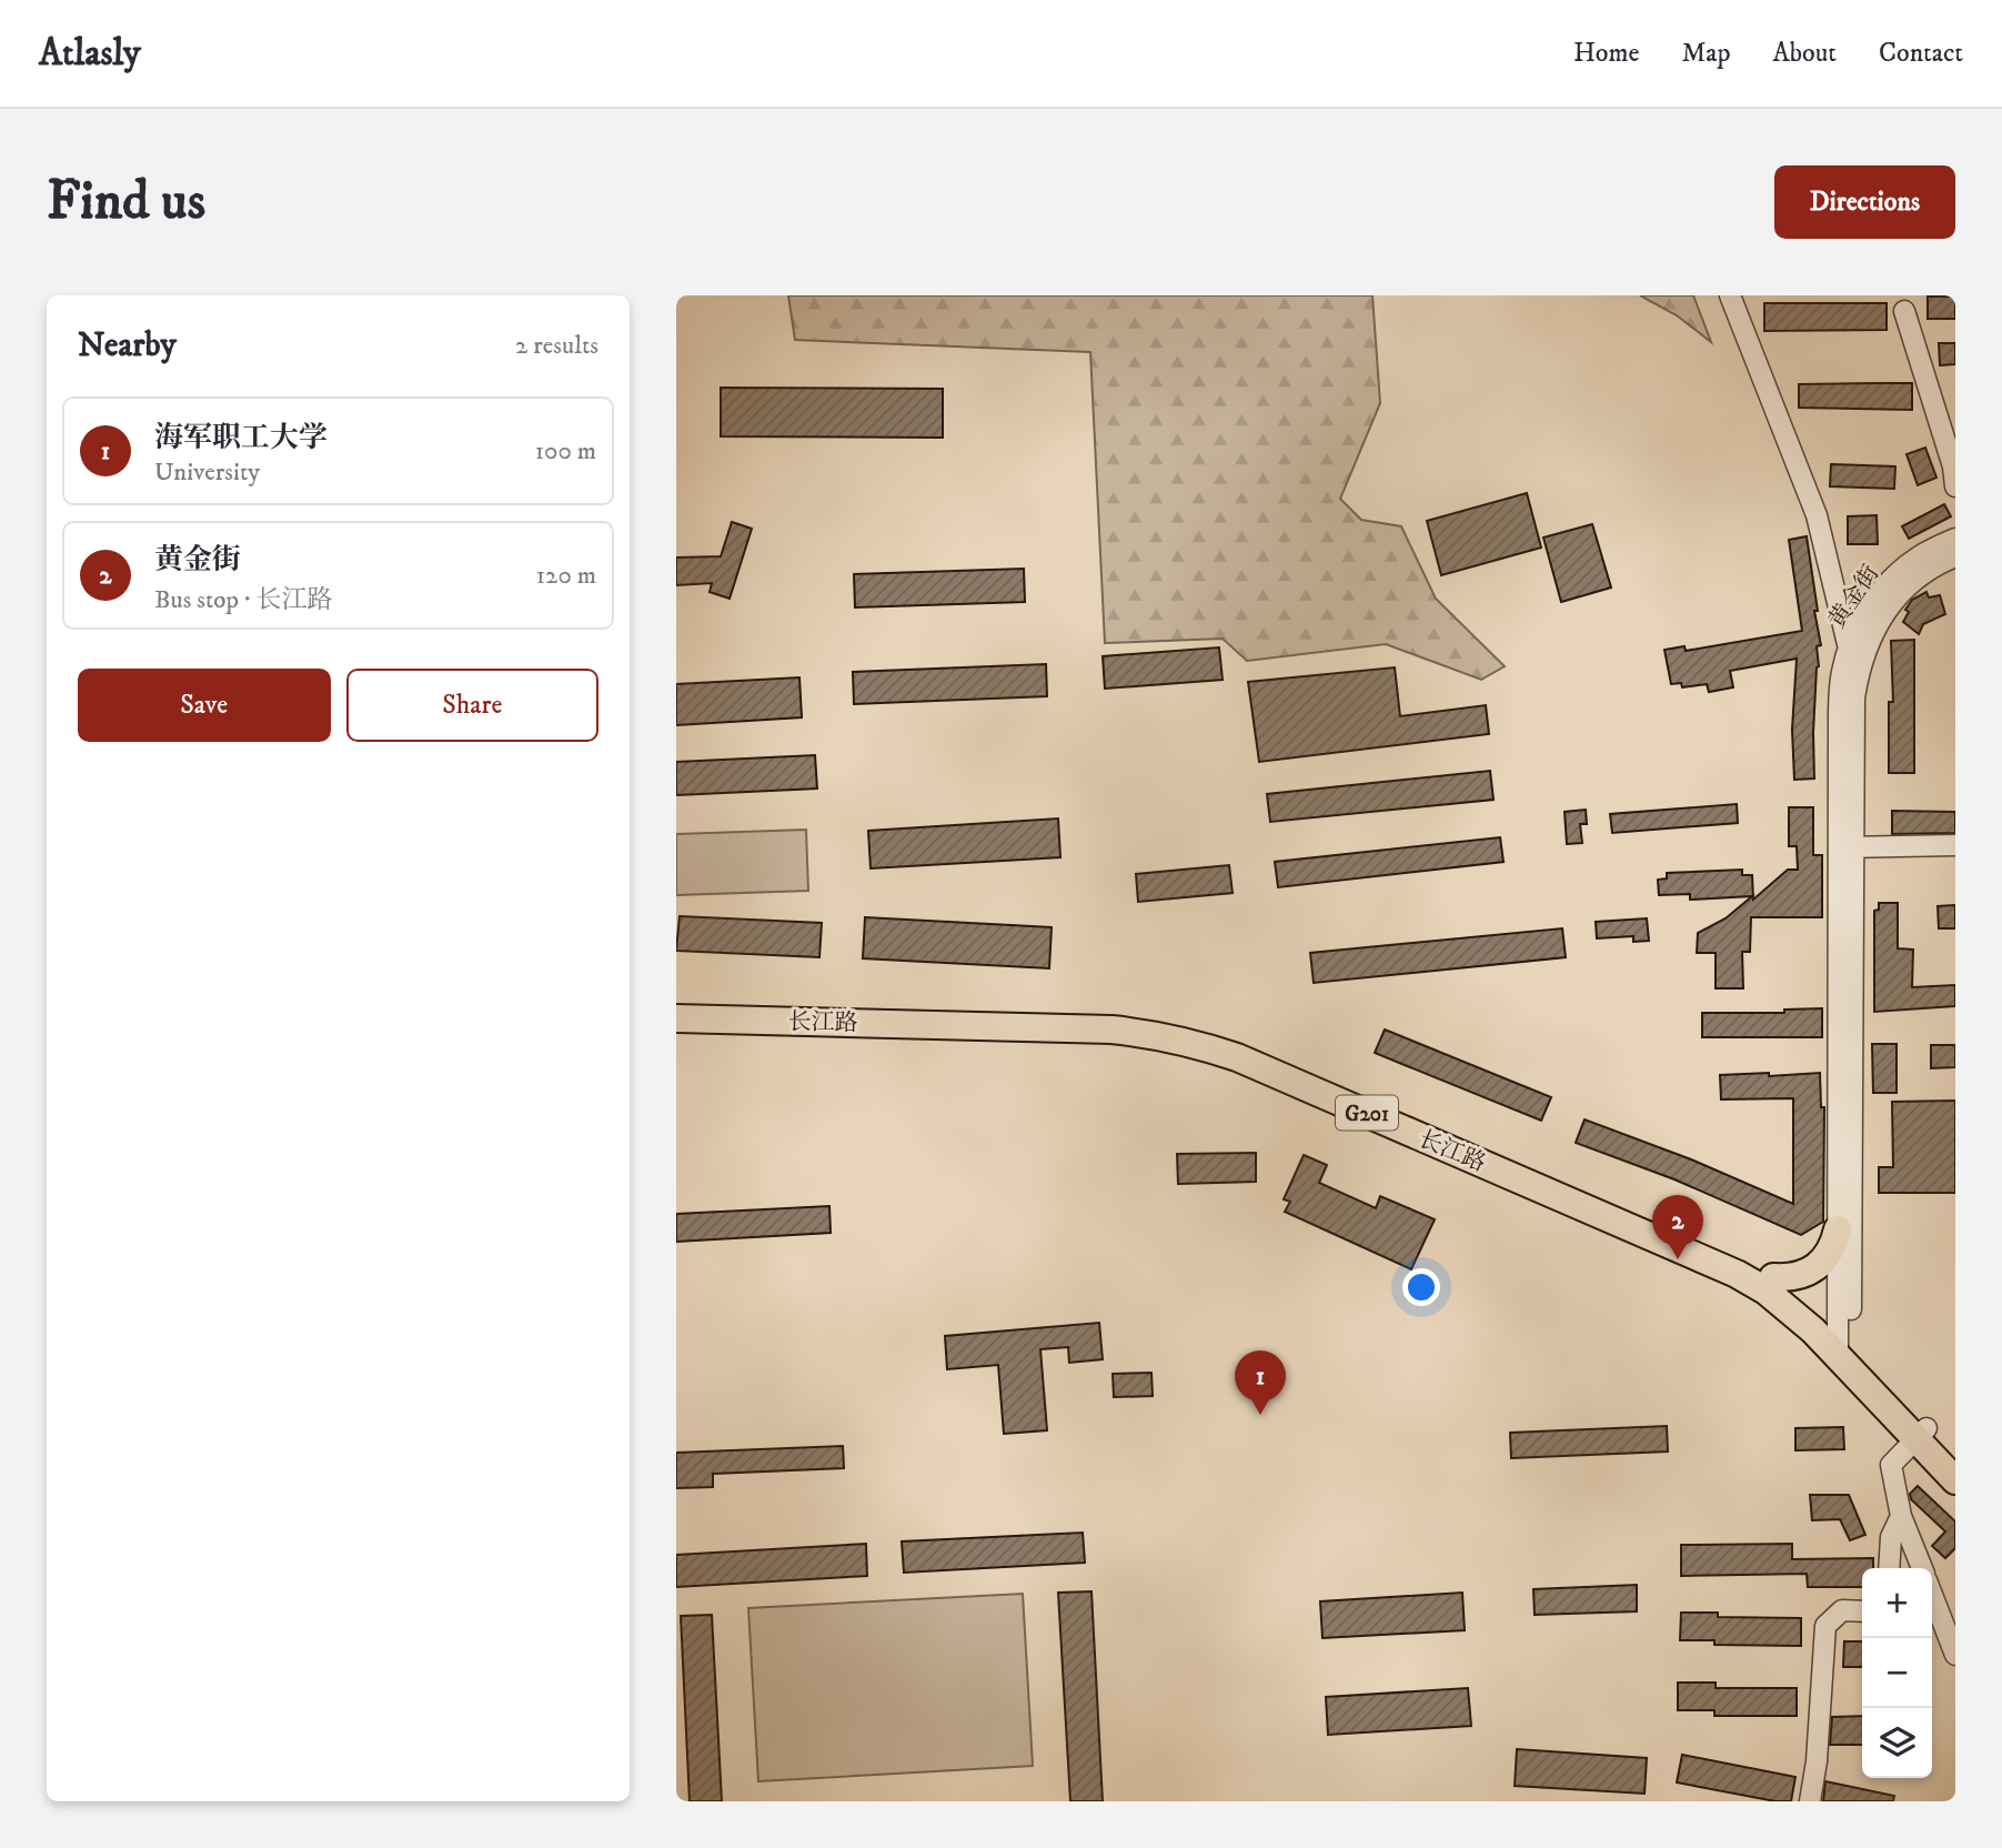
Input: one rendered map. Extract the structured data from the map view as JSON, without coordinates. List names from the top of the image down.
{
  "streets": {
    "highway": ["长江路", "G201"],
    "street": ["黄金街"]
  },
  "crossings": [
    ["黄金街", "长江路"]
  ],
  "page": {
    "header": "Atlasly",
    "nav": [
      "Home",
      "Map",
      "About",
      "Contact"
    ],
    "buttons": [
      "Directions",
      ["Save", "Share"]
    ],
    "title": "Find us",
    "heading": ["Nearby", "2 results"],
    "list": [
      {
        "mark": "1",
        "name": "海军职工大学",
        "note": "University",
        "value": "100 m"
      },
      {
        "mark": "2",
        "name": "黄金街",
        "note": "Bus stop · 长江路",
        "value": "120 m"
      }
    ],
    "pins": ["2", "1"],
    "map_buttons": ["+", "−"]
  }
}
